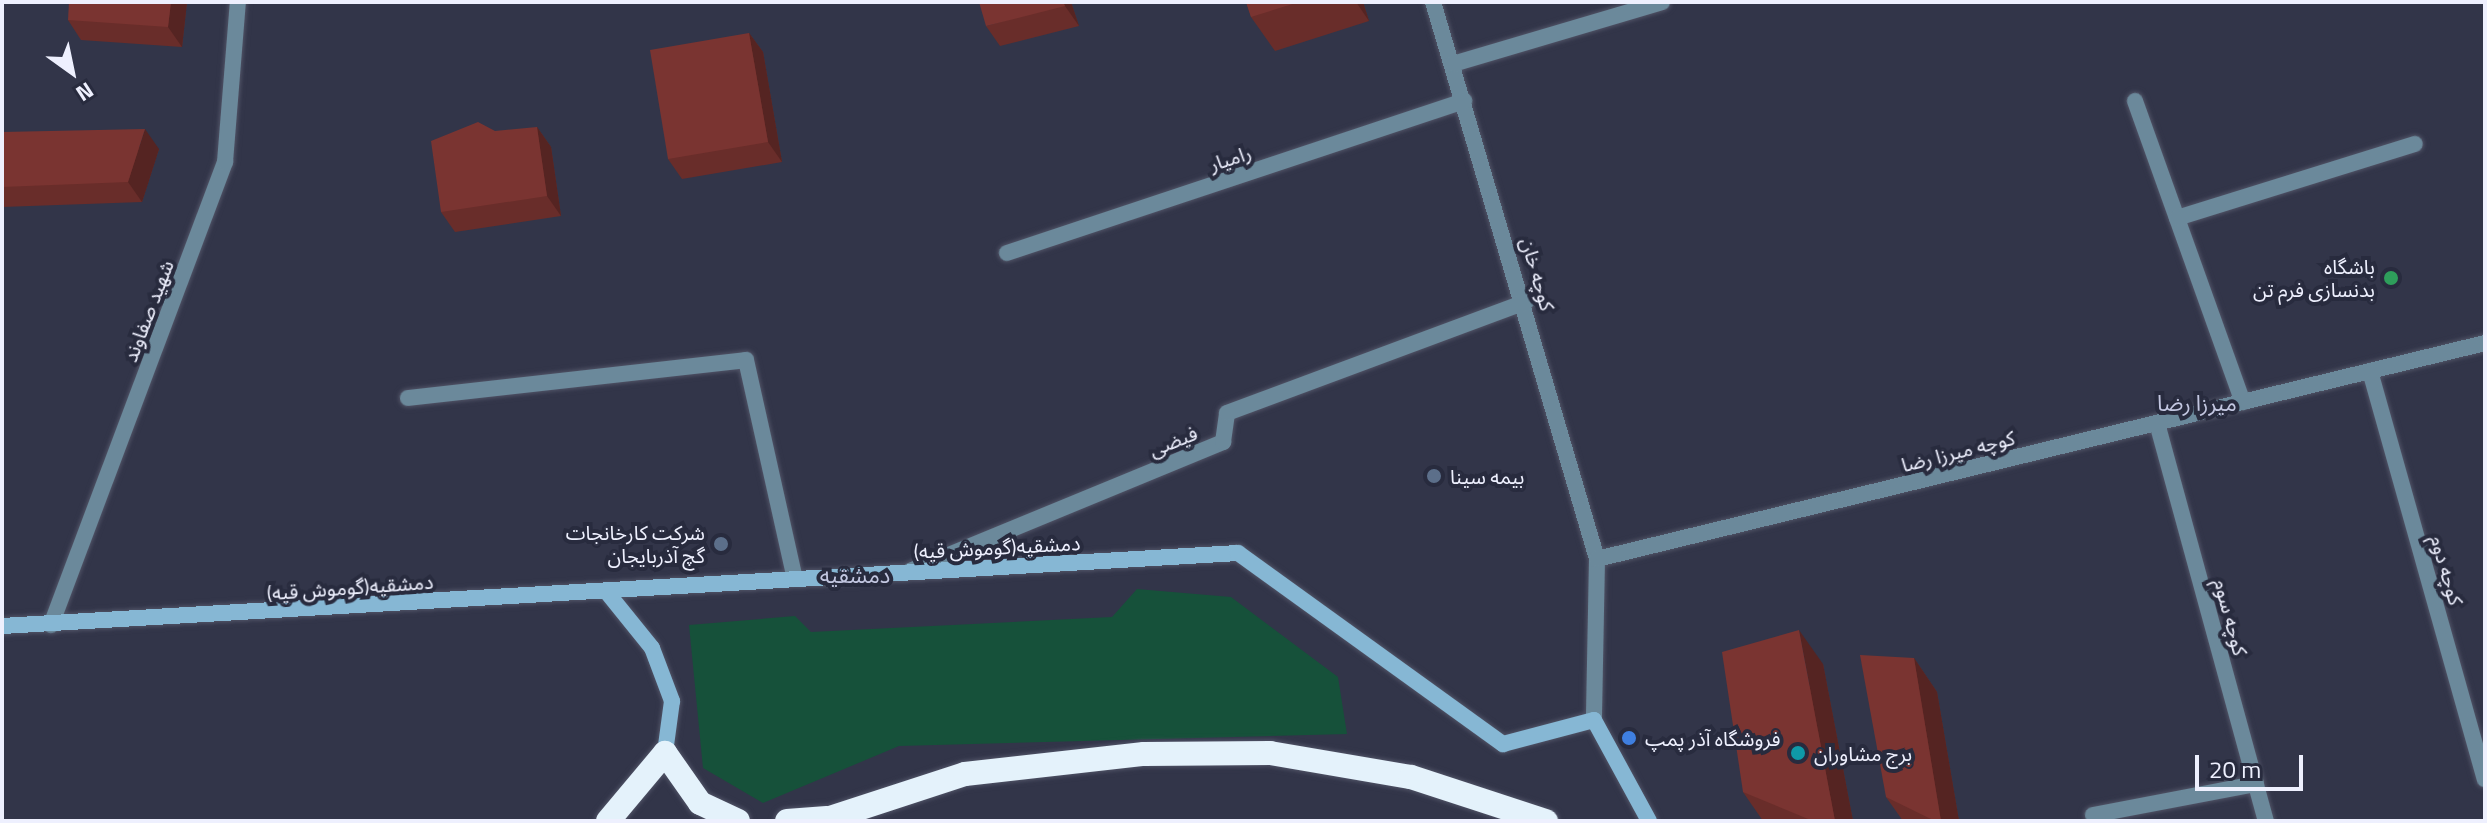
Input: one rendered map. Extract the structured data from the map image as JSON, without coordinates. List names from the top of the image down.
{
  "streets": {
    "main road": ["دمشقیه(گوموش قیه)"],
    "street": [
      "رامیار",
      "کوچه خان",
      "شهید صفاوند",
      "فیضی",
      "کوچه میرزا رضا",
      "کوچه دوم",
      "کوچه سوم"
    ]
  },
  "crossings": [
    ["رامیار", "کوچه خان"],
    ["کوچه خان", "فیضی"],
    ["کوچه خان", "کوچه میرزا رضا"],
    ["شهید صفاوند", "دمشقیه(گوموش قیه)"],
    ["فیضی", "دمشقیه(گوموش قیه)"],
    ["کوچه میرزا رضا", "کوچه دوم"],
    ["کوچه میرزا رضا", "کوچه سوم"]
  ],
  "districts": ["میرزا رضا", "دمشقیه"],
  "places": [
    "باشگاه بدنسازی فرم تن",
    "بیمه سینا",
    "شرکت کارخانجات گچ آذربایجان",
    "فروشگاه آذر پمپ",
    "برج مشاوران"
  ],
  "scale_bar": "20 m",
  "north": "bottom right"
}
